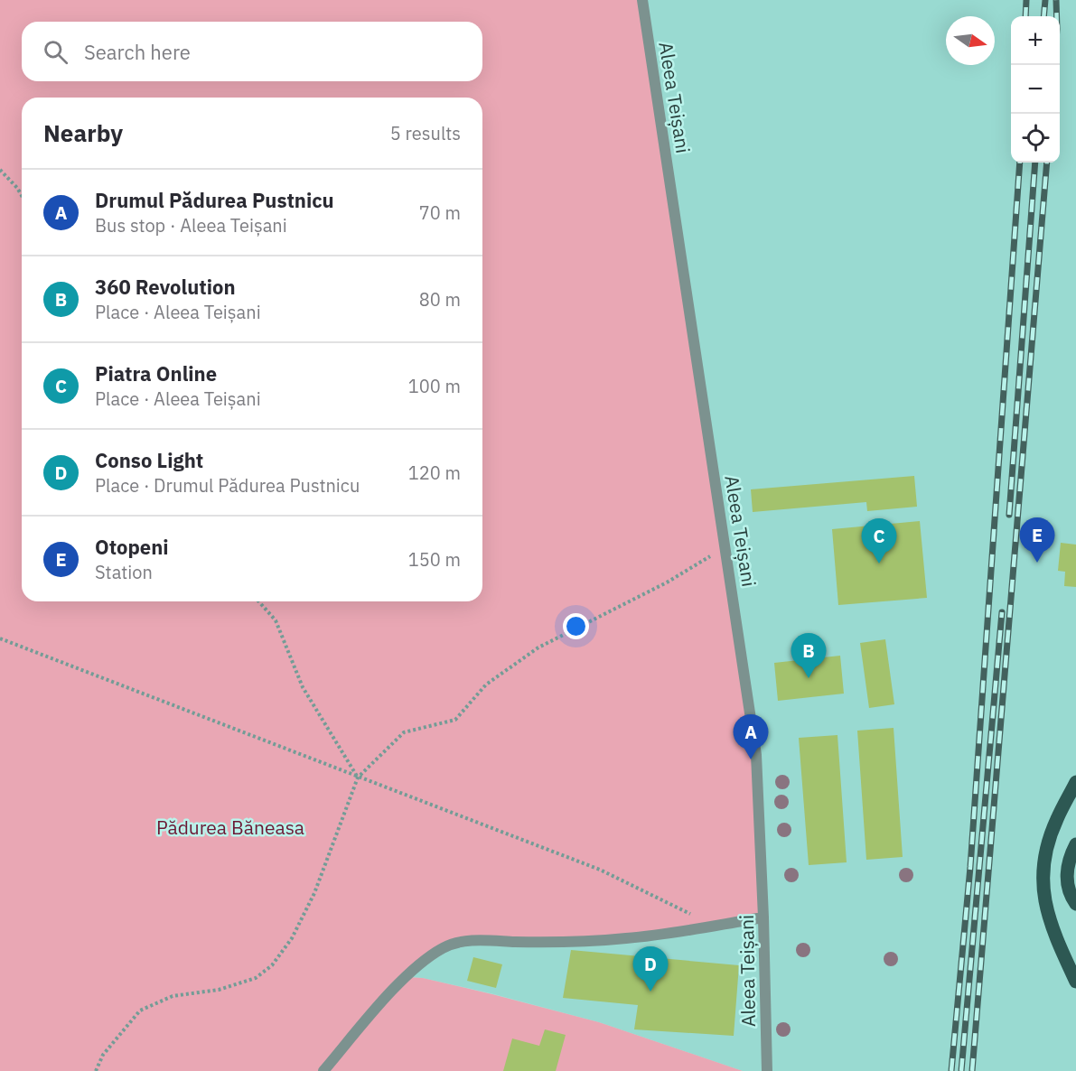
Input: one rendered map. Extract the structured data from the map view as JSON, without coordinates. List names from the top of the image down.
{
  "streets": {
    "street": ["Aleea Teișani"]
  },
  "parks": ["Pădurea Băneasa"],
  "north": "right",
  "page": {
    "map_buttons": ["+", "−"],
    "search": "Search here",
    "heading": ["Nearby", "5 results"],
    "list": [
      {
        "mark": "A",
        "name": "Drumul Pădurea Pustnicu",
        "note": "Bus stop · Aleea Teișani",
        "value": "70 m"
      },
      {
        "mark": "B",
        "name": "360 Revolution",
        "note": "Place · Aleea Teișani",
        "value": "80 m"
      },
      {
        "mark": "C",
        "name": "Piatra Online",
        "note": "Place · Aleea Teișani",
        "value": "100 m"
      },
      {
        "mark": "D",
        "name": "Conso Light",
        "note": "Place · Drumul Pădurea Pustnicu",
        "value": "120 m"
      },
      {
        "mark": "E",
        "name": "Otopeni",
        "note": "Station",
        "value": "150 m"
      }
    ],
    "pins": [
      "E",
      "C",
      "B",
      "A",
      "D"
    ]
  }
}
